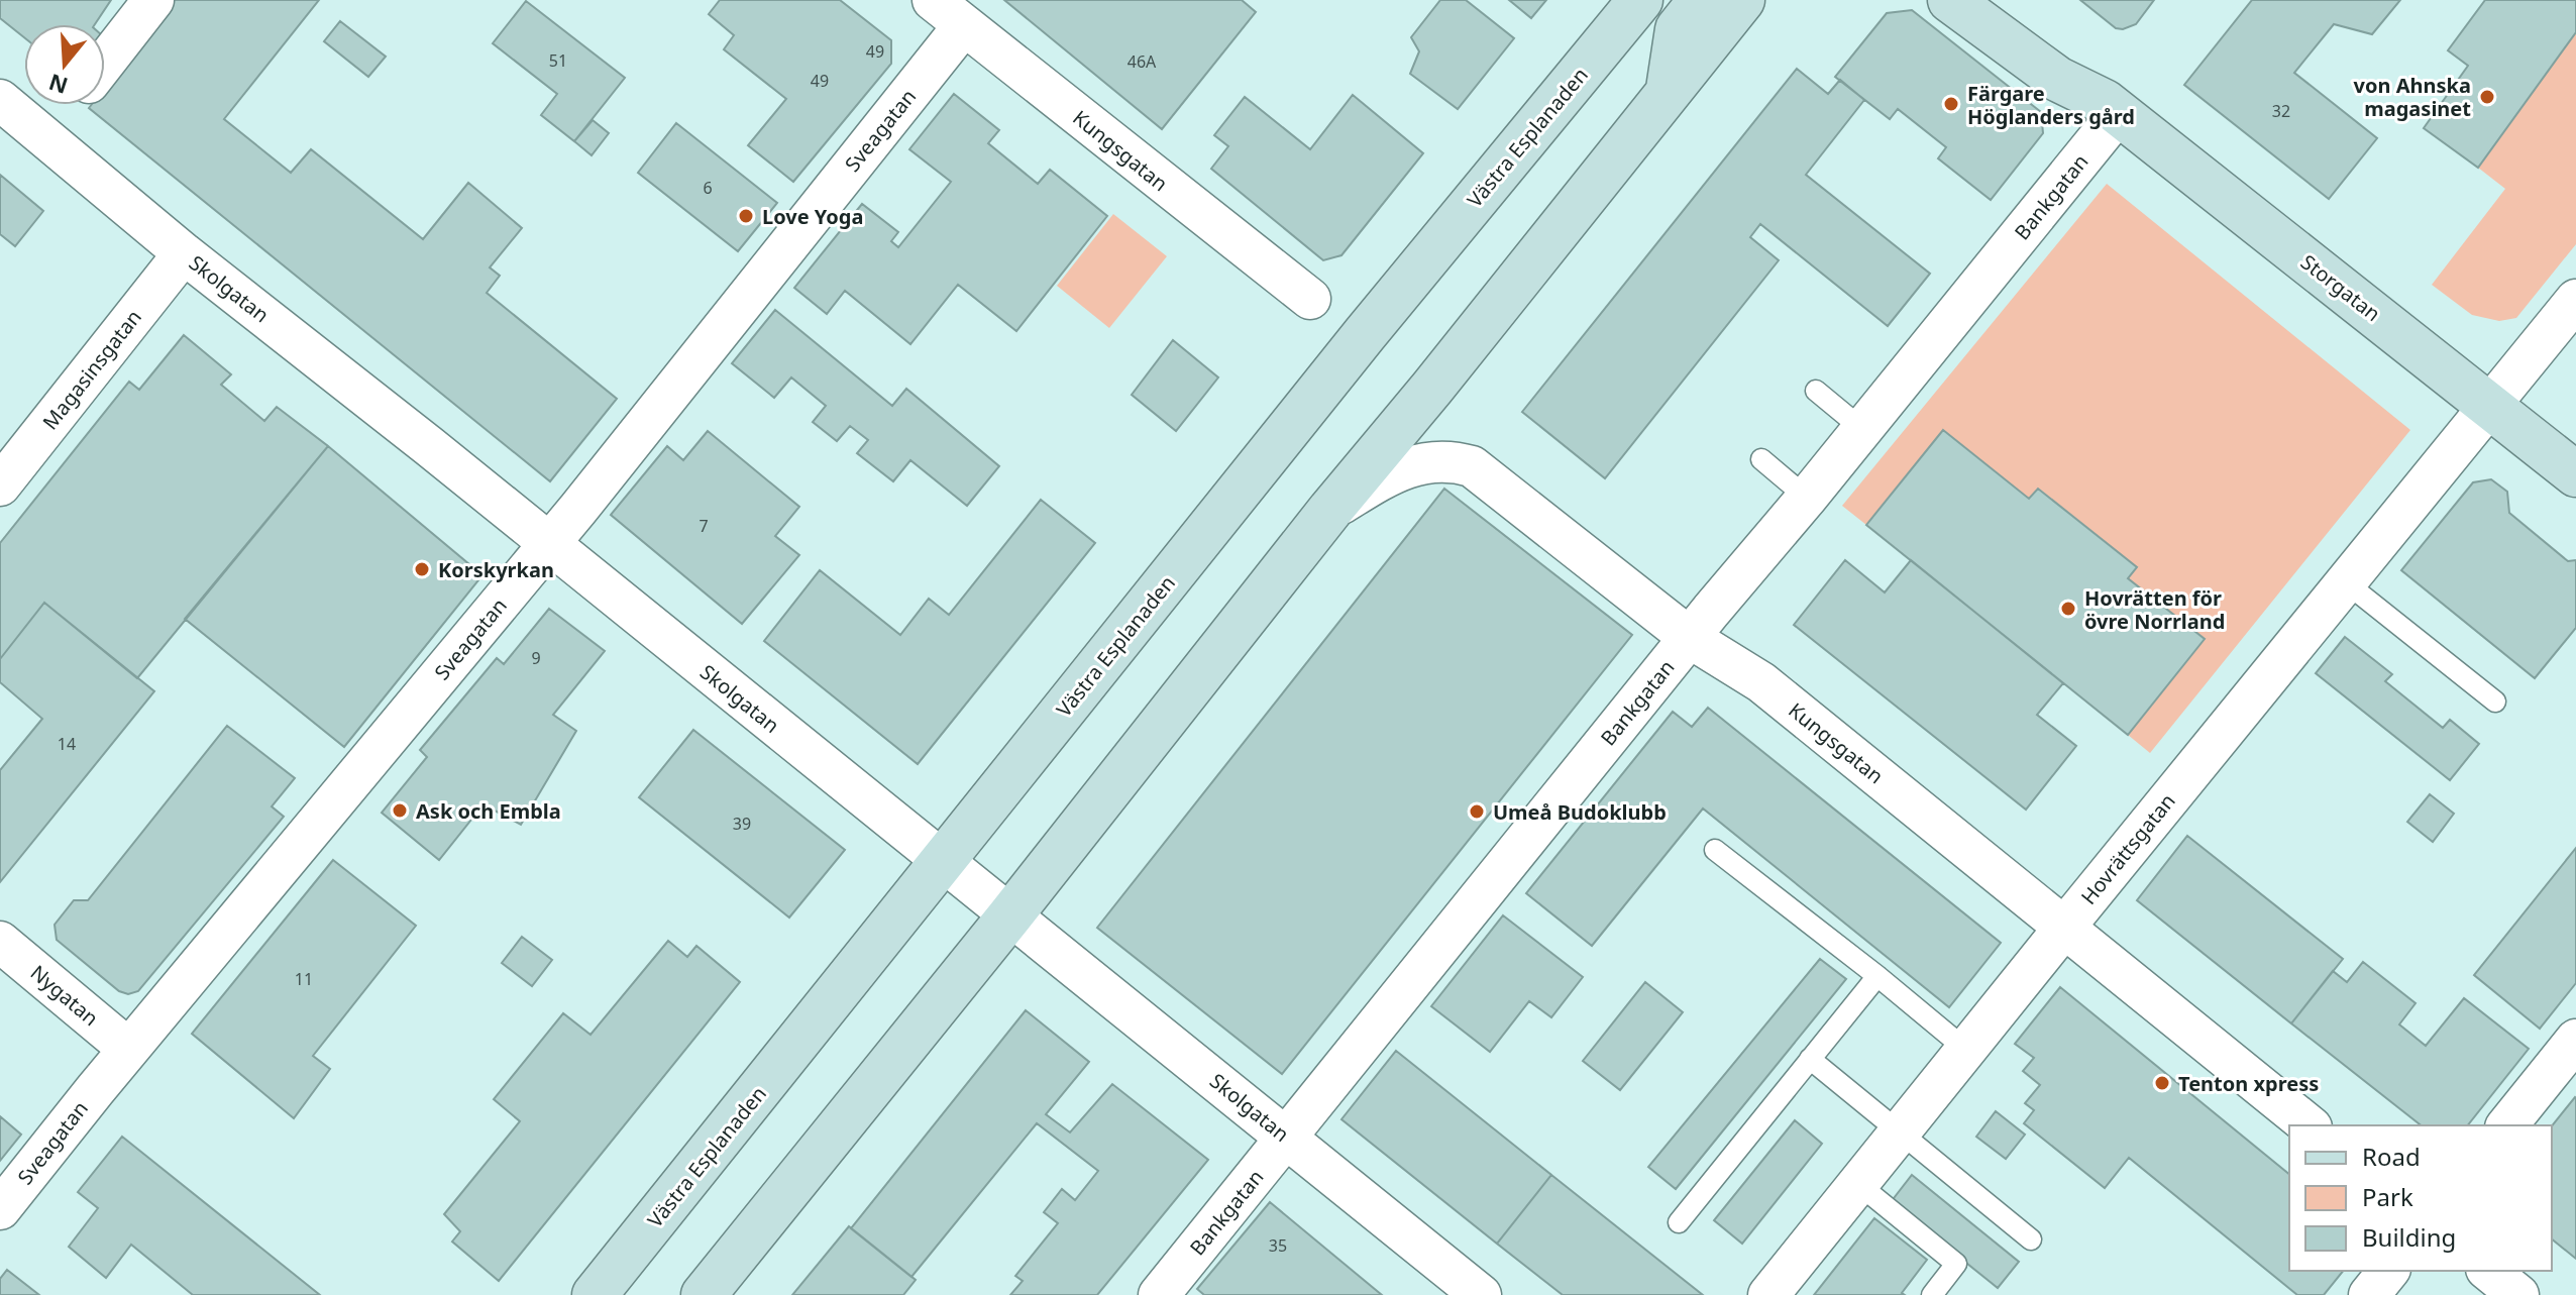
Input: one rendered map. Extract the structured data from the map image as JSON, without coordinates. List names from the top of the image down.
{
  "streets": {
    "main road": ["Västra Esplanaden", "Storgatan"],
    "street": [
      "Sveagatan",
      "Kungsgatan",
      "Bankgatan",
      "Skolgatan",
      "Magasinsgatan",
      "Hovrättsgatan",
      "Nygatan"
    ]
  },
  "crossings": [
    ["Sveagatan", "Kungsgatan"],
    ["Sveagatan", "Skolgatan"],
    ["Sveagatan", "Nygatan"],
    ["Västra Esplanaden", "Skolgatan"],
    ["Kungsgatan", "Bankgatan"],
    ["Kungsgatan", "Hovrättsgatan"],
    ["Bankgatan", "Storgatan"],
    ["Bankgatan", "Skolgatan"],
    ["Storgatan", "Hovrättsgatan"],
    ["Skolgatan", "Magasinsgatan"]
  ],
  "places": [
    "von Ahnska magasinet",
    "Färgare Höglanders gård",
    "Love Yoga",
    "Korskyrkan",
    "Hovrätten för övre Norrland",
    "Ask och Embla",
    "Umeå Budoklubb",
    "Tenton xpress"
  ],
  "house_numbers": [
    "49",
    "51",
    "46A",
    "49",
    "32",
    "6",
    "7",
    "9",
    "14",
    "39",
    "11",
    "35"
  ],
  "legend": ["Road", "Park", "Building"],
  "north": "bottom"
}
